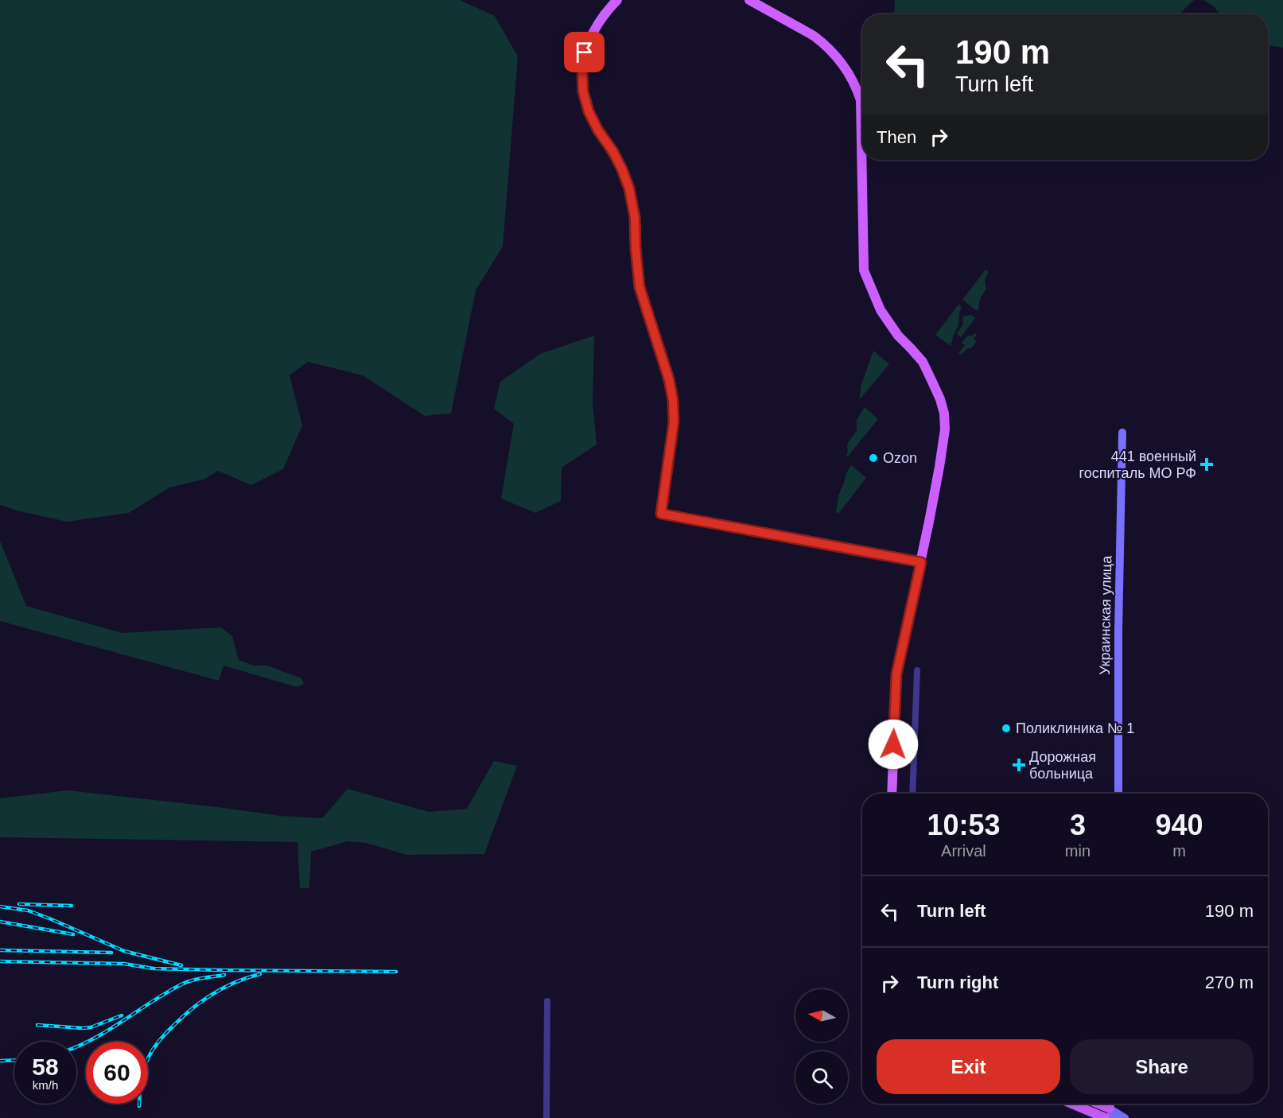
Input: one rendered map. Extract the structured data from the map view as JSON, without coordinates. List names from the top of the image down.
{
  "streets": {
    "street": ["Украинская улица"]
  },
  "places": {
    "other": ["Ozon", "Поликлиника № 1"],
    "health": ["441 военный госпиталь МО РФ", "Дорожная больница"]
  },
  "north": "left",
  "page": {
    "turn": ["190 m", "Turn left"],
    "then": "Then",
    "eta": [
      "10:53",
      "Arrival",
      "3",
      "min",
      "940",
      "m"
    ],
    "list": [
      {
        "name": "Turn left",
        "value": "190 m"
      },
      {
        "name": "Turn right",
        "value": "270 m"
      }
    ],
    "buttons": ["Exit", "Share"],
    "speed": "58 km/h",
    "limit": "60"
  }
}
